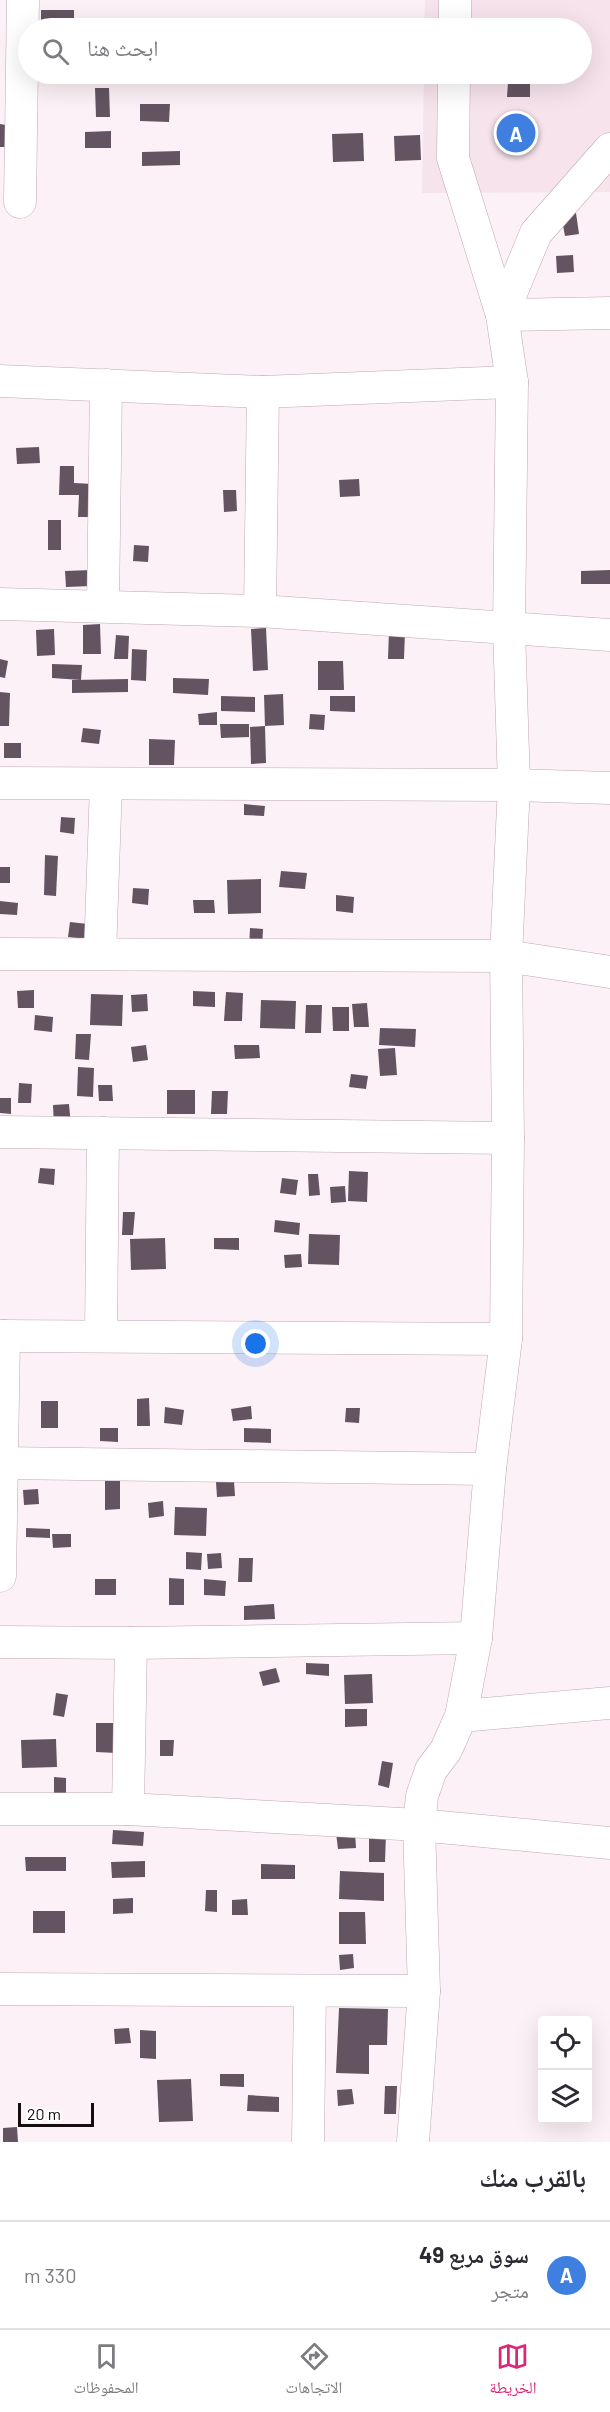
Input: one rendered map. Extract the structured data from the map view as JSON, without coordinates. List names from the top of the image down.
{
  "scale_bar": "20 m",
  "page": {
    "search": "ابحث هنا",
    "pins": "A",
    "scale": "20 m",
    "heading": "بالقرب منك",
    "list": [
      {
        "mark": "A",
        "name": "سوق مربع 49",
        "note": "متجر",
        "value": "330 m"
      }
    ],
    "nav": ["الخريطة", "الاتجاهات", "المحفوظات"]
  }
}
